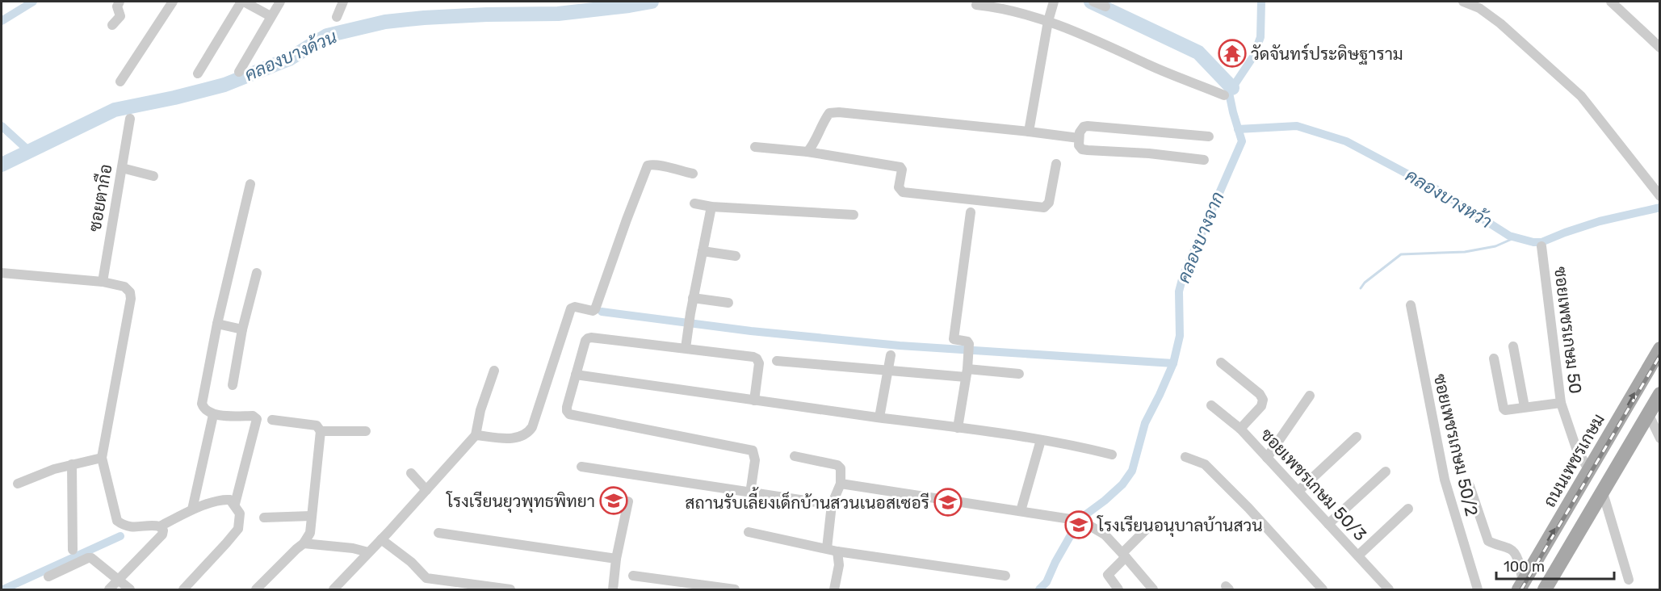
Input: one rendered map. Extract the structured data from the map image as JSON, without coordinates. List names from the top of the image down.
{
  "streets": {
    "main road": ["ถนนเพชรเกษม"],
    "street": [
      "ซอยตากือ",
      "ซอยเพชรเกษม 50",
      "ซอยเพชรเกษม 50/2",
      "ซอยเพชรเกษม 50/3"
    ]
  },
  "crossings": [
    ["ซอยเพชรเกษม 50", "ถนนเพชรเกษม"]
  ],
  "water": ["คลองบางด้วน", "คลองบางหว้า", "คลองบางจาก"],
  "places": {
    "temple": ["วัดจันทร์ประดิษฐาราม"],
    "school or university": ["โรงเรียนยุวพุทธพิทยา", "สถานรับเลี้ยงเด็กบ้านสวนเนอสเซอรี", "โรงเรียนอนุบาลบ้านสวน"]
  },
  "scale_bar": "100 m"
}
